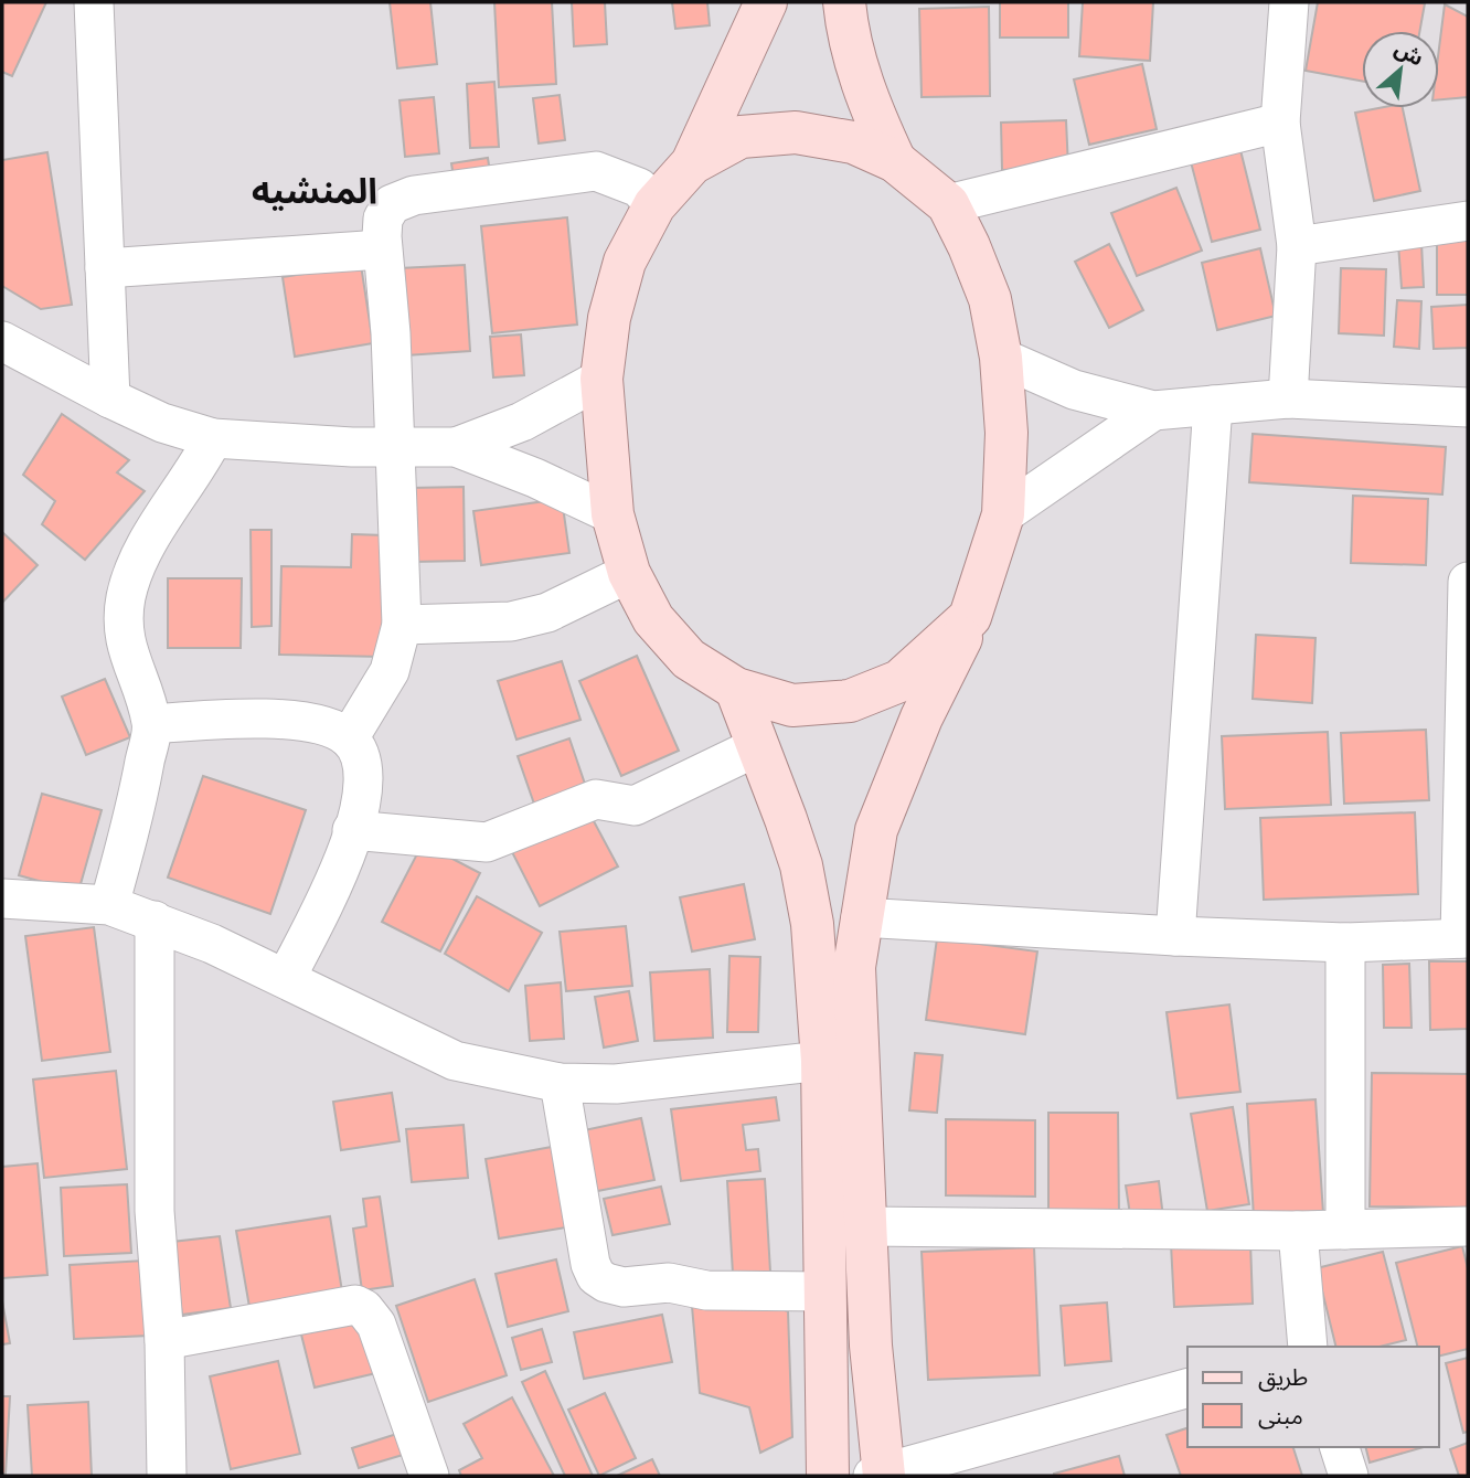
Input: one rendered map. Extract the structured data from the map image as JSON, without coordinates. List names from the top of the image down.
{
  "districts": ["المنشيه"],
  "legend": ["طريق", "مبنى"],
  "north": "top right"
}
